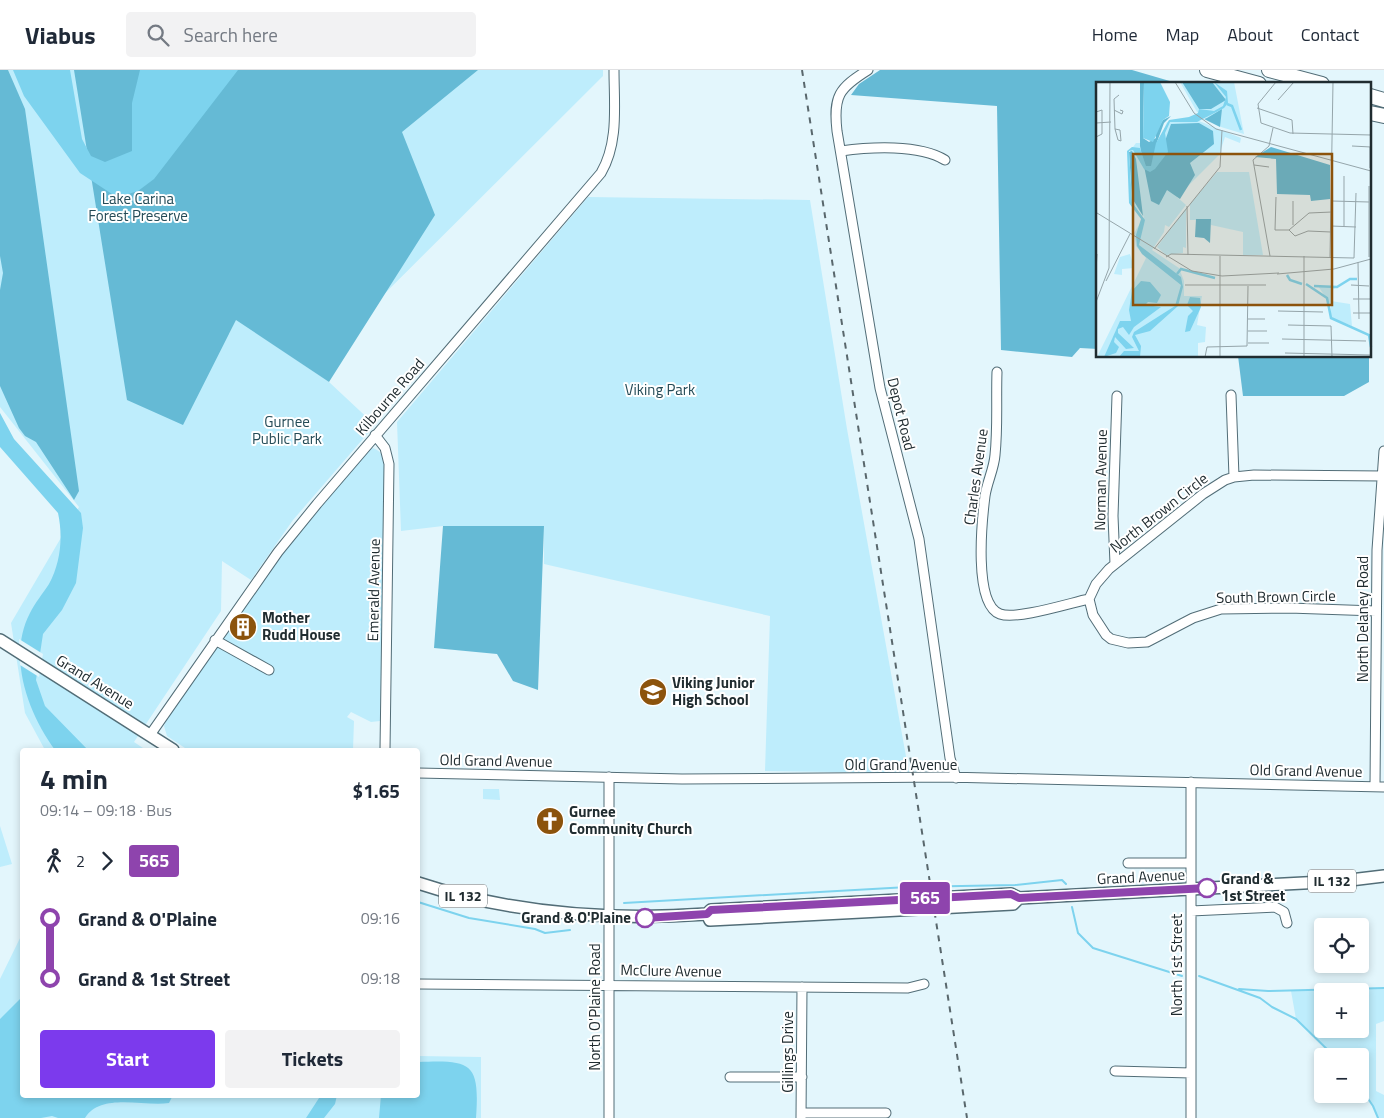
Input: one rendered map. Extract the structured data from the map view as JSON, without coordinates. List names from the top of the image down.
{
  "streets": {
    "main road": ["Grand Avenue", "IL 132"],
    "street": [
      "Kilbourne Road",
      "Depot Road",
      "Charles Avenue",
      "Norman Avenue",
      "North Brown Circle",
      "Emerald Avenue",
      "South Brown Circle",
      "North Delaney Road",
      "Old Grand Avenue",
      "North 1st Street",
      "McClure Avenue",
      "North O'Plaine Road",
      "Gillings Drive"
    ]
  },
  "crossings": [
    ["Kilbourne Road", "Emerald Avenue"],
    ["Kilbourne Road", "Grand Avenue"],
    ["Depot Road", "Old Grand Avenue"],
    ["Charles Avenue", "North Brown Circle"],
    ["Charles Avenue", "South Brown Circle"],
    ["Norman Avenue", "North Brown Circle"],
    ["North Brown Circle", "South Brown Circle"],
    ["South Brown Circle", "North Delaney Road"],
    ["North Delaney Road", "Old Grand Avenue"],
    ["Grand Avenue", "North 1st Street"],
    ["Grand Avenue", "North O'Plaine Road"],
    ["Old Grand Avenue", "North 1st Street"],
    ["Old Grand Avenue", "North O'Plaine Road"],
    ["McClure Avenue", "North O'Plaine Road"],
    ["McClure Avenue", "Gillings Drive"]
  ],
  "parks": ["Lake Carina Forest Preserve", "Viking Park", "Gurnee Public Park"],
  "places": {
    "building": ["Mother Rudd House"],
    "school or university": ["Viking Junior High School"],
    "church": ["Gurnee Community Church"],
    "other": ["Grand & 1st Street", "Grand & O'Plaine"]
  },
  "lines": ["bus line 565"],
  "page": {
    "header": "Viabus",
    "search": "Search here",
    "nav": [
      "Home",
      "Map",
      "About",
      "Contact"
    ],
    "on_map": "565",
    "heading": ["4 min", "09:14 – 09:18 · Bus", "$1.65"],
    "legs": ["2", "565"],
    "list": [
      {
        "name": "Grand & O'Plaine",
        "value": "09:16"
      },
      {
        "name": "Grand & 1st Street",
        "value": "09:18"
      }
    ],
    "map_buttons": ["+", "−"],
    "buttons": ["Start", "Tickets"]
  }
}
